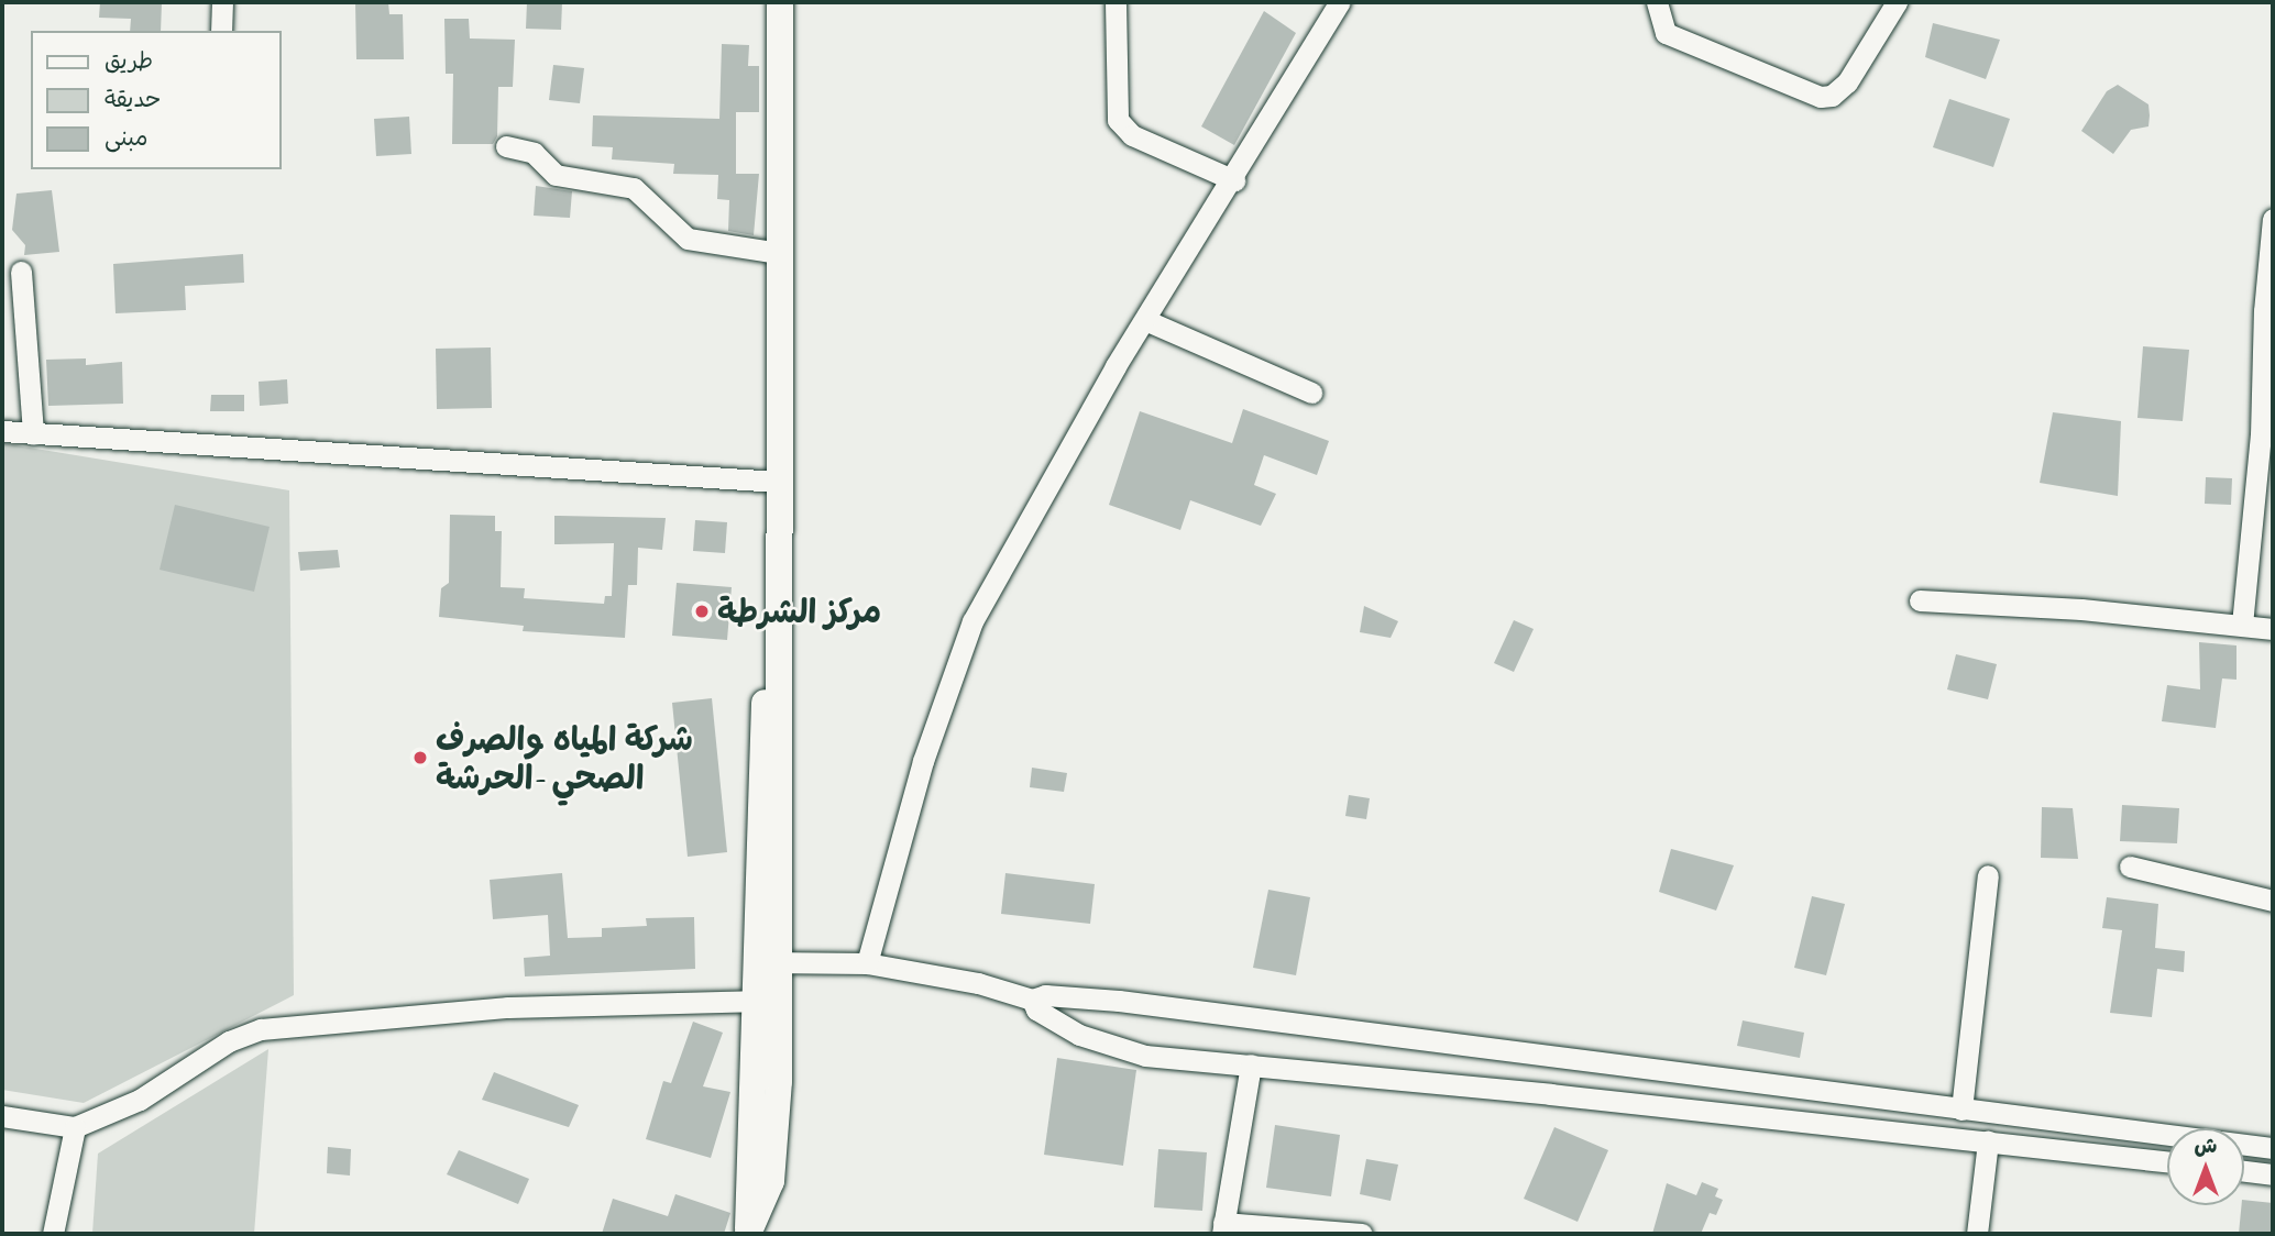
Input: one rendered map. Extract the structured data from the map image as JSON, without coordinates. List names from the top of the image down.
{
  "places": ["مركز الشرطة", "شركة المياه والصرف الصحي -الحرشة"],
  "legend": ["طريق", "حديقة", "مبنى"],
  "north": "top"
}
